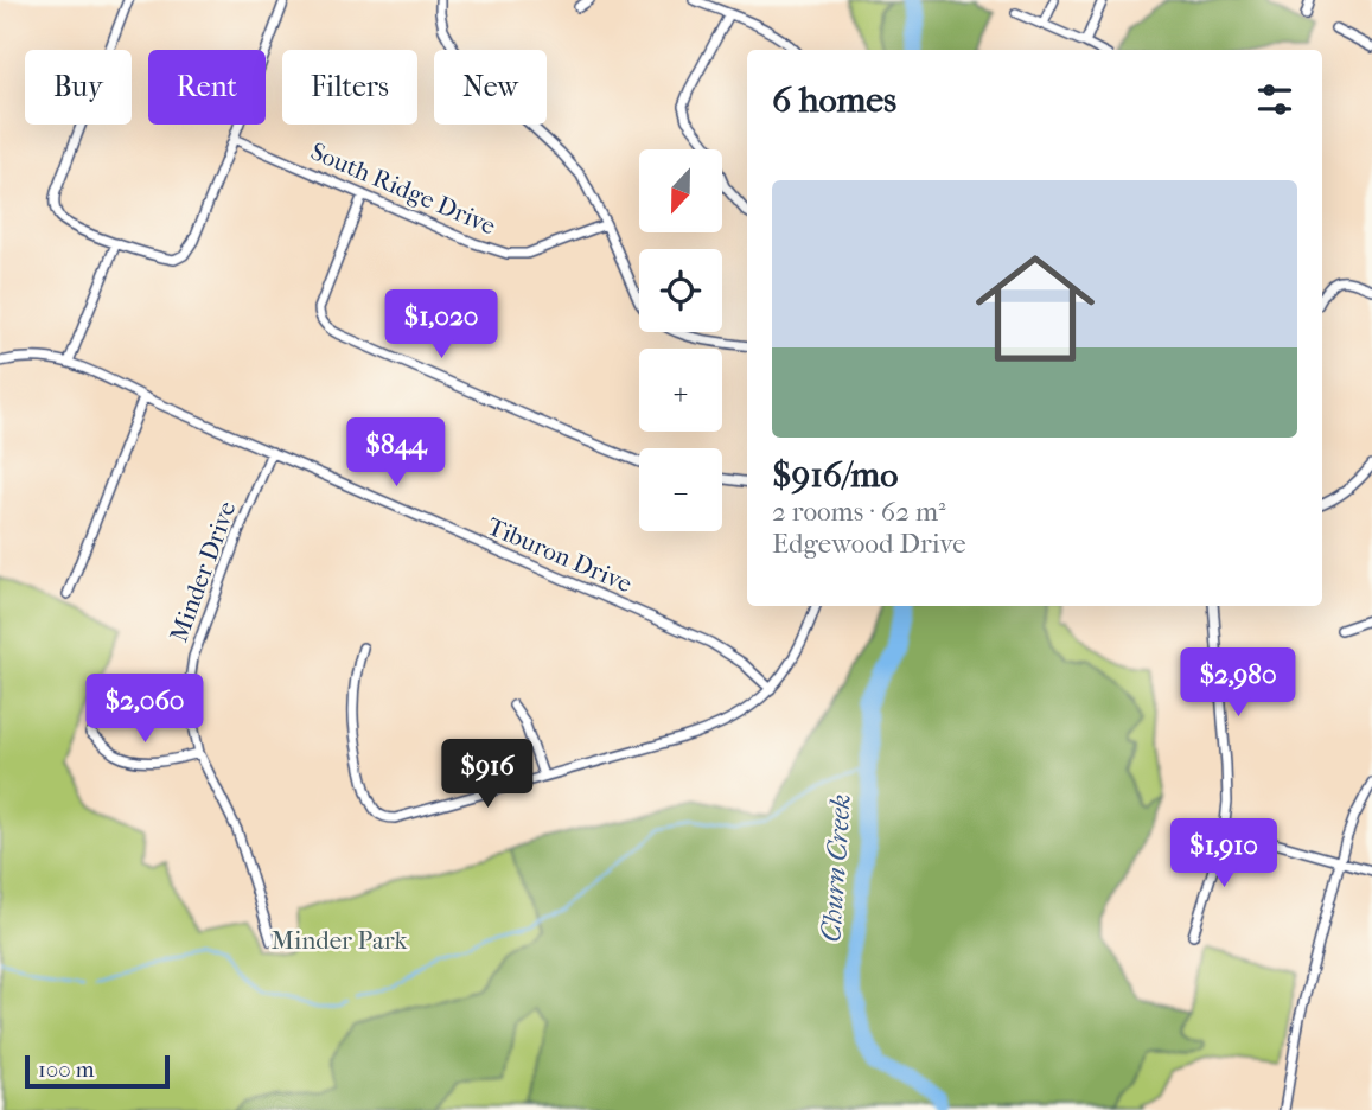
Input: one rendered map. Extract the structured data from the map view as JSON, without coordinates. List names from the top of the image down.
{
  "streets": {
    "street": ["South Ridge Drive", "Tiburon Drive", "Minder Drive"]
  },
  "crossings": [
    ["Tiburon Drive", "Minder Drive"]
  ],
  "water": ["Churn Creek"],
  "parks": ["Minder Park"],
  "scale_bar": "100 m",
  "north": "bottom",
  "page": {
    "chip": [
      "Buy",
      "Rent",
      "Filters",
      "New"
    ],
    "heading": "6 homes",
    "map_buttons": ["+", "−"],
    "list": [
      {
        "name": "$916/mo",
        "note": "2 rooms · 62 m² · Edgewood Drive"
      }
    ],
    "price": [
      "$1,020",
      "$844",
      "$2,980",
      "$2,060",
      "$916",
      "$1,910"
    ],
    "scale": "100 m"
  }
}
